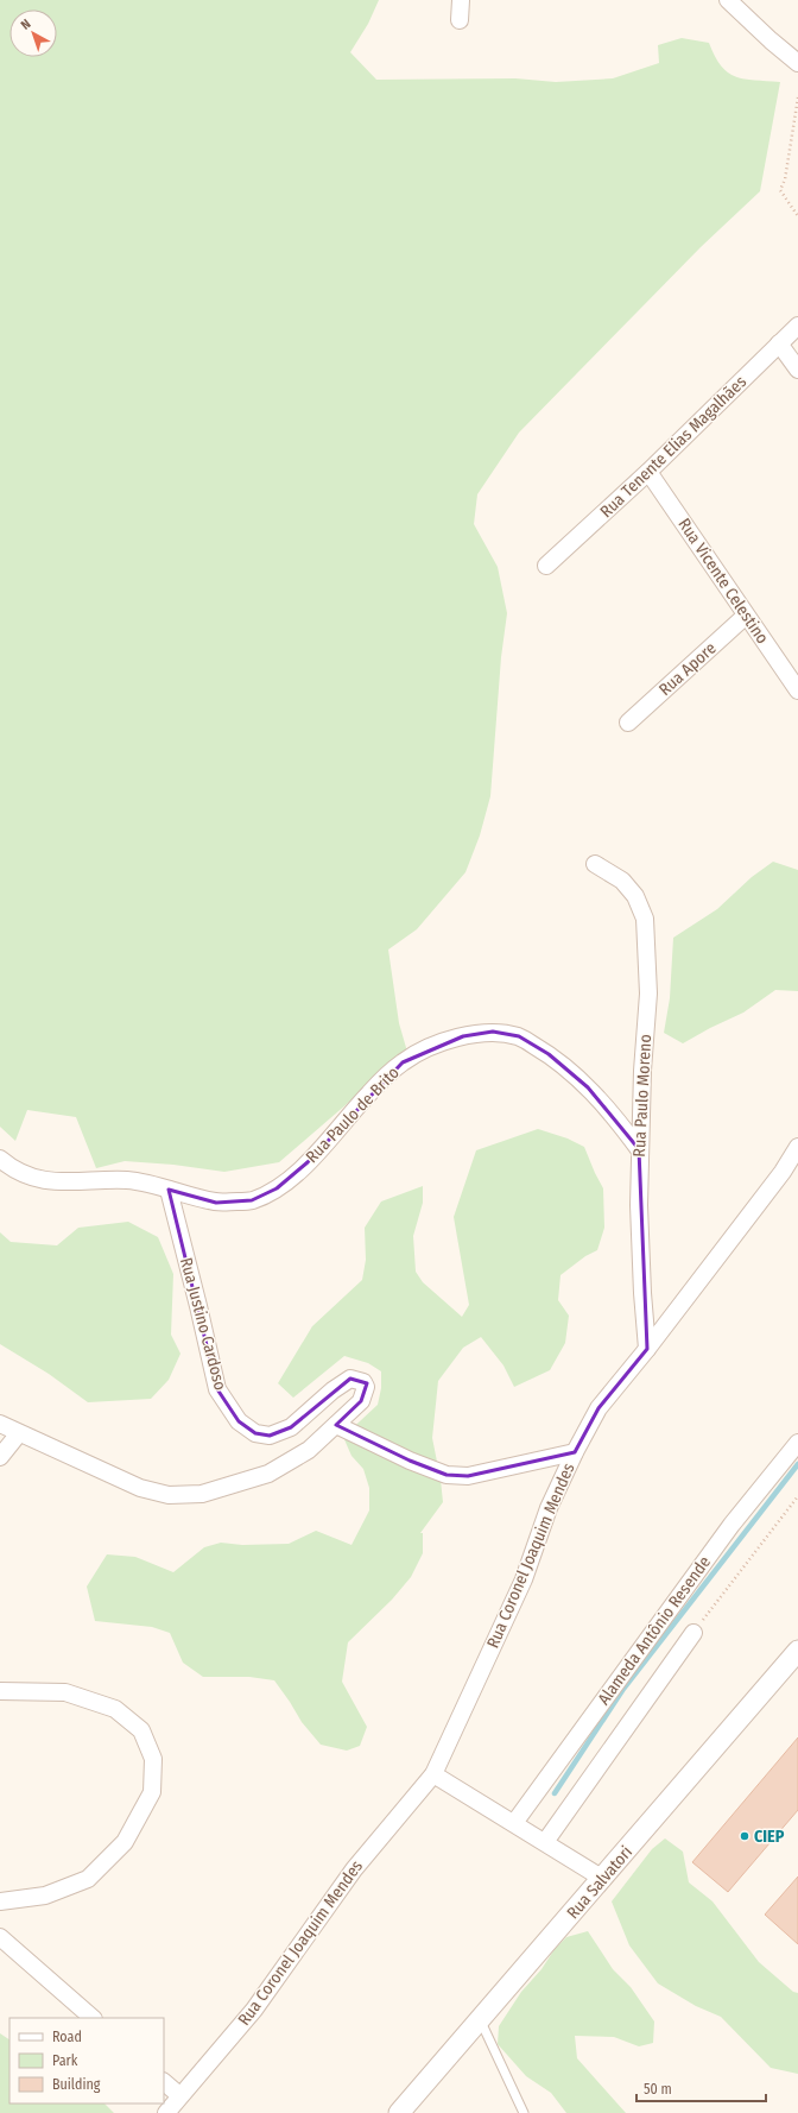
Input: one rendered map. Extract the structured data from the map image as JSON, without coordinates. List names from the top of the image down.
{
  "streets": {
    "street": [
      "Rua Tenente Elias Magalhães",
      "Rua Vicente Celestino",
      "Rua Apore",
      "Rua Paulo Moreno",
      "Rua Paulo de Brito",
      "Rua Justino Cardoso",
      "Rua Coronel Joaquim Mendes",
      "Alameda Antônio Resende",
      "Rua Salvatori"
    ]
  },
  "crossings": [
    ["Rua Tenente Elias Magalhães", "Rua Vicente Celestino"],
    ["Rua Vicente Celestino", "Rua Apore"],
    ["Rua Paulo Moreno", "Rua Paulo de Brito"],
    ["Rua Paulo Moreno", "Rua Coronel Joaquim Mendes"],
    ["Rua Paulo de Brito", "Rua Justino Cardoso"]
  ],
  "places": ["CIEP"],
  "legend": ["Road", "Park", "Building"],
  "scale_bar": "50 m",
  "north": "top left"
}
